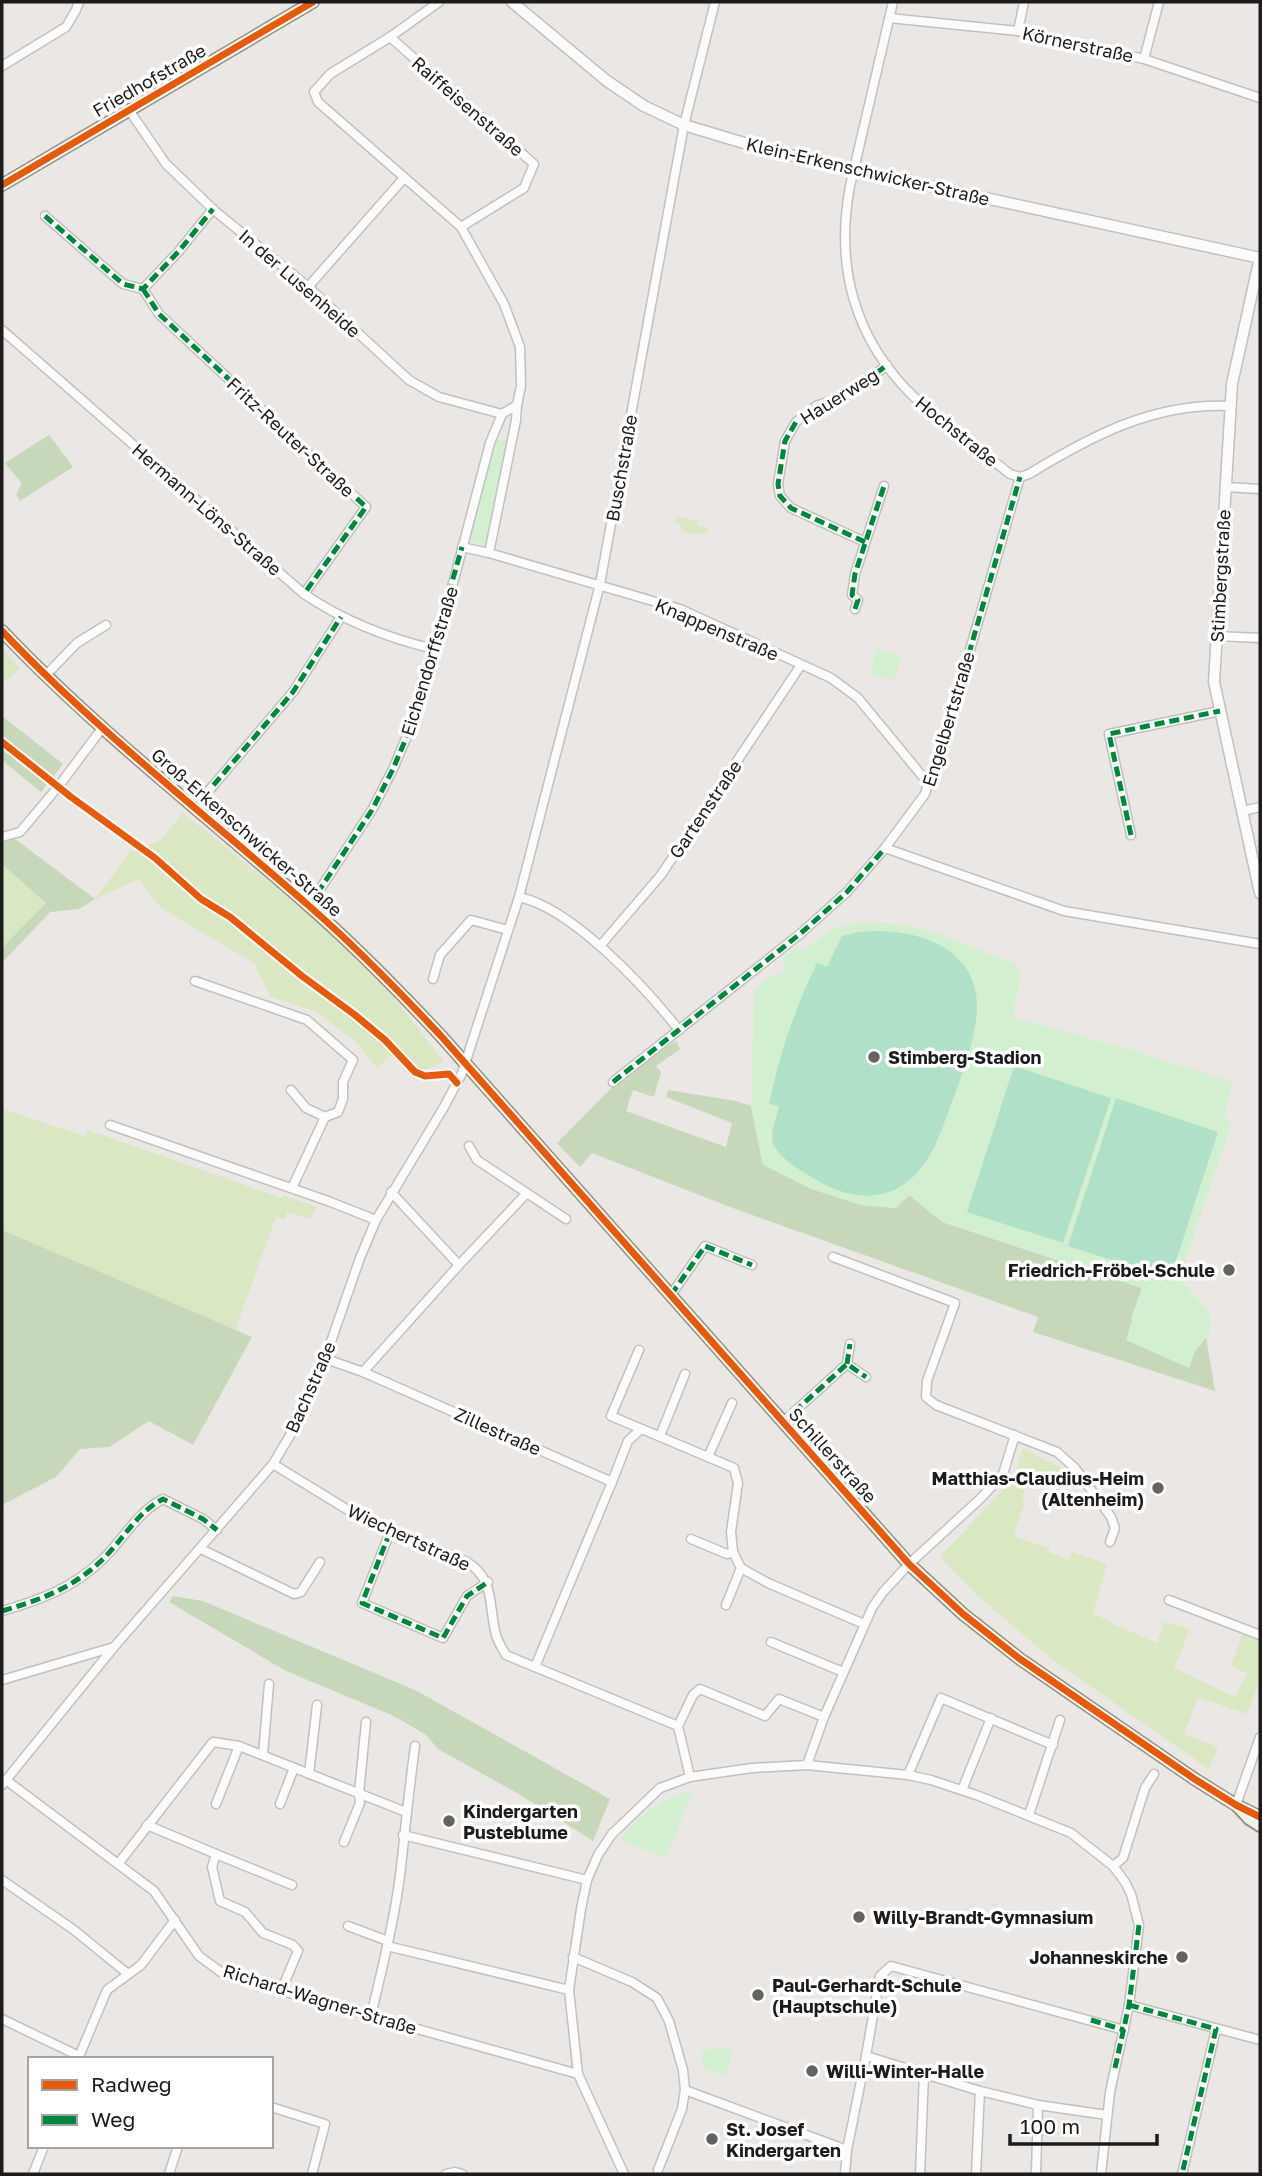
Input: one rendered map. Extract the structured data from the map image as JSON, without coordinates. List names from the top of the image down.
{
  "streets": {
    "main road": ["Friedhofstraße", "Groß-Erkenschwicker-Straße", "Schillerstraße"],
    "street": [
      "Körnerstraße",
      "Raiffeisenstraße",
      "Klein-Erkenschwicker-Straße",
      "In der Lusenheide",
      "Hauerweg",
      "Hochstraße",
      "Fritz-Reuter-Straße",
      "Buschstraße",
      "Hermann-Löns-Straße",
      "Stimbergstraße",
      "Knappenstraße",
      "Eichendorffstraße",
      "Engelbertstraße",
      "Gartenstraße",
      "Bachstraße",
      "Zillestraße",
      "Wiechertstraße",
      "Richard-Wagner-Straße"
    ]
  },
  "crossings": [
    ["Körnerstraße", "Hochstraße"],
    ["Friedhofstraße", "In der Lusenheide"],
    ["Klein-Erkenschwicker-Straße", "Hochstraße"],
    ["Klein-Erkenschwicker-Straße", "Buschstraße"],
    ["Klein-Erkenschwicker-Straße", "Stimbergstraße"],
    ["In der Lusenheide", "Eichendorffstraße"],
    ["Hauerweg", "Hochstraße"],
    ["Hochstraße", "Engelbertstraße"],
    ["Fritz-Reuter-Straße", "Hermann-Löns-Straße"],
    ["Buschstraße", "Knappenstraße"],
    ["Buschstraße", "Groß-Erkenschwicker-Straße"],
    ["Buschstraße", "Bachstraße"],
    ["Buschstraße", "Schillerstraße"],
    ["Hermann-Löns-Straße", "Eichendorffstraße"],
    ["Knappenstraße", "Eichendorffstraße"],
    ["Knappenstraße", "Engelbertstraße"],
    ["Knappenstraße", "Gartenstraße"],
    ["Eichendorffstraße", "Groß-Erkenschwicker-Straße"],
    ["Groß-Erkenschwicker-Straße", "Bachstraße"],
    ["Groß-Erkenschwicker-Straße", "Schillerstraße"],
    ["Bachstraße", "Zillestraße"],
    ["Bachstraße", "Schillerstraße"],
    ["Bachstraße", "Wiechertstraße"],
    ["Bachstraße", "Richard-Wagner-Straße"]
  ],
  "places": [
    "Stimberg-Stadion",
    "Friedrich-Fröbel-Schule",
    "Matthias-Claudius-Heim (Altenheim)",
    "Kindergarten Pusteblume",
    "Willy-Brandt-Gymnasium",
    "Johanneskirche",
    "Paul-Gerhardt-Schule (Hauptschule)",
    "Willi-Winter-Halle",
    "St. Josef Kindergarten"
  ],
  "legend": ["Radweg", "Weg"],
  "scale_bar": "100 m"
}
